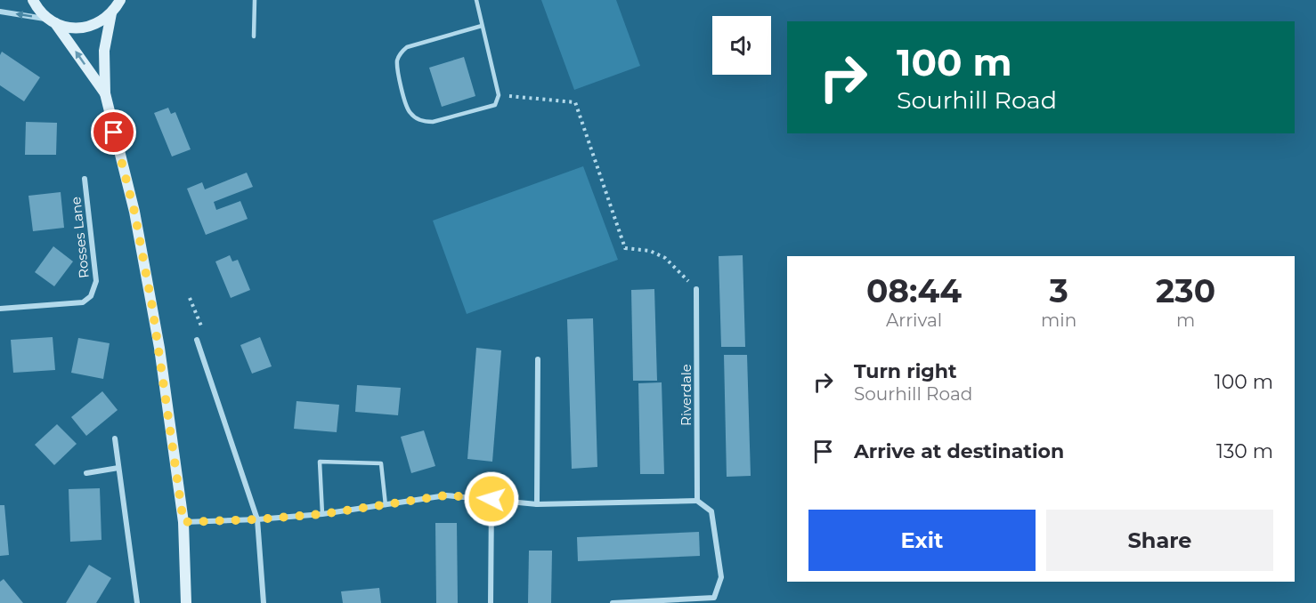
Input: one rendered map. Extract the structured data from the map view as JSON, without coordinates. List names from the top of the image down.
{
  "streets": {
    "street": ["Rosses Lane", "Riverdale"]
  },
  "page": {
    "turn": ["100 m", "Sourhill Road"],
    "eta": [
      "08:44",
      "Arrival",
      "3",
      "min",
      "230",
      "m"
    ],
    "list": [
      {
        "name": "Turn right",
        "note": "Sourhill Road",
        "value": "100 m"
      },
      {
        "name": "Arrive at destination",
        "value": "130 m"
      }
    ],
    "buttons": ["Exit", "Share"]
  }
}
